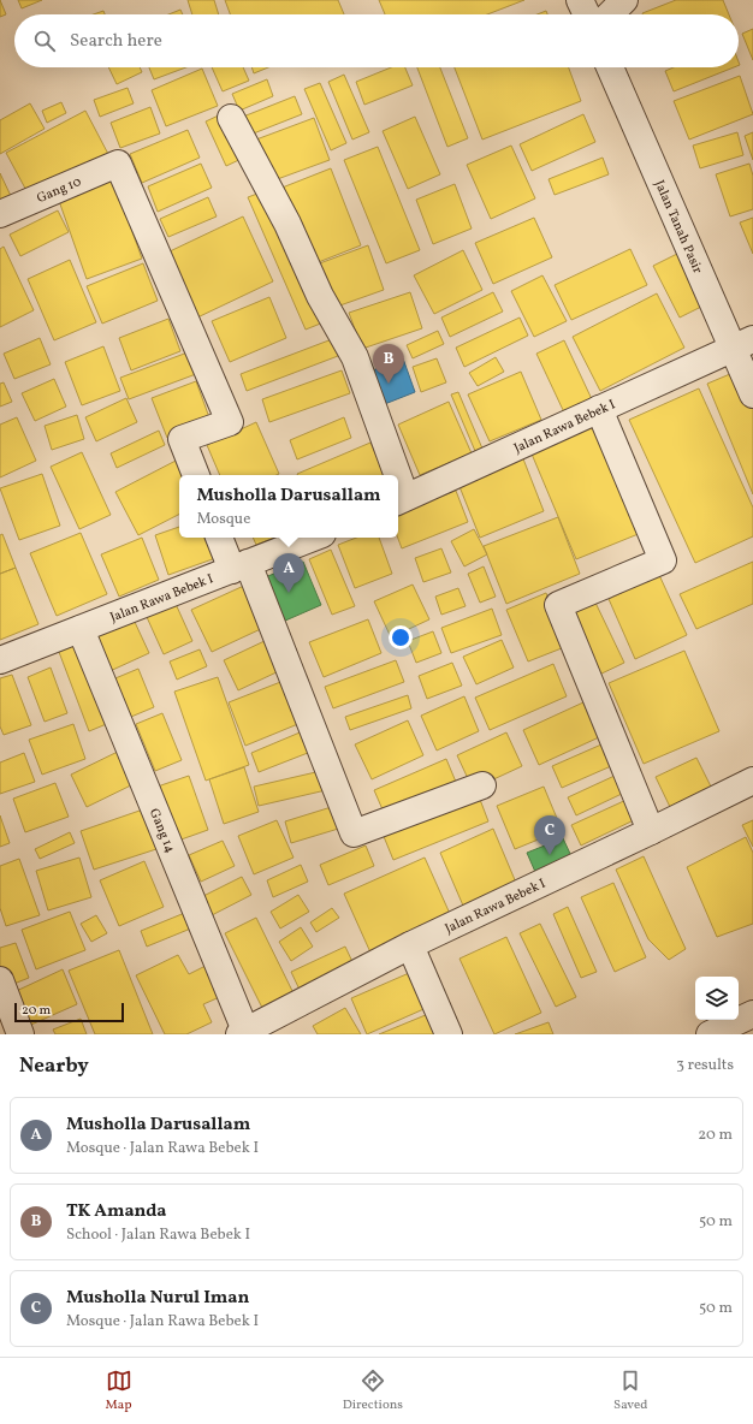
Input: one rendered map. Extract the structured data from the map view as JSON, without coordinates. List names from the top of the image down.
{
  "streets": {
    "street": [
      "Gang 10",
      "Jalan Tanah Pasir",
      "Jalan Rawa Bebek I",
      "Gang 14"
    ]
  },
  "crossings": [
    ["Jalan Tanah Pasir", "Jalan Rawa Bebek I"],
    ["Jalan Rawa Bebek I", "Gang 14"]
  ],
  "scale_bar": "20 m",
  "page": {
    "search": "Search here",
    "pins": ["B", "A", "C"],
    "popup": ["Musholla Darusallam", "Mosque"],
    "scale": "20 m",
    "heading": ["Nearby", "3 results"],
    "list": [
      {
        "mark": "A",
        "name": "Musholla Darusallam",
        "note": "Mosque · Jalan Rawa Bebek I",
        "value": "20 m"
      },
      {
        "mark": "B",
        "name": "TK Amanda",
        "note": "School · Jalan Rawa Bebek I",
        "value": "50 m"
      },
      {
        "mark": "C",
        "name": "Musholla Nurul Iman",
        "note": "Mosque · Jalan Rawa Bebek I",
        "value": "50 m"
      }
    ],
    "nav": ["Map", "Directions", "Saved"]
  }
}
